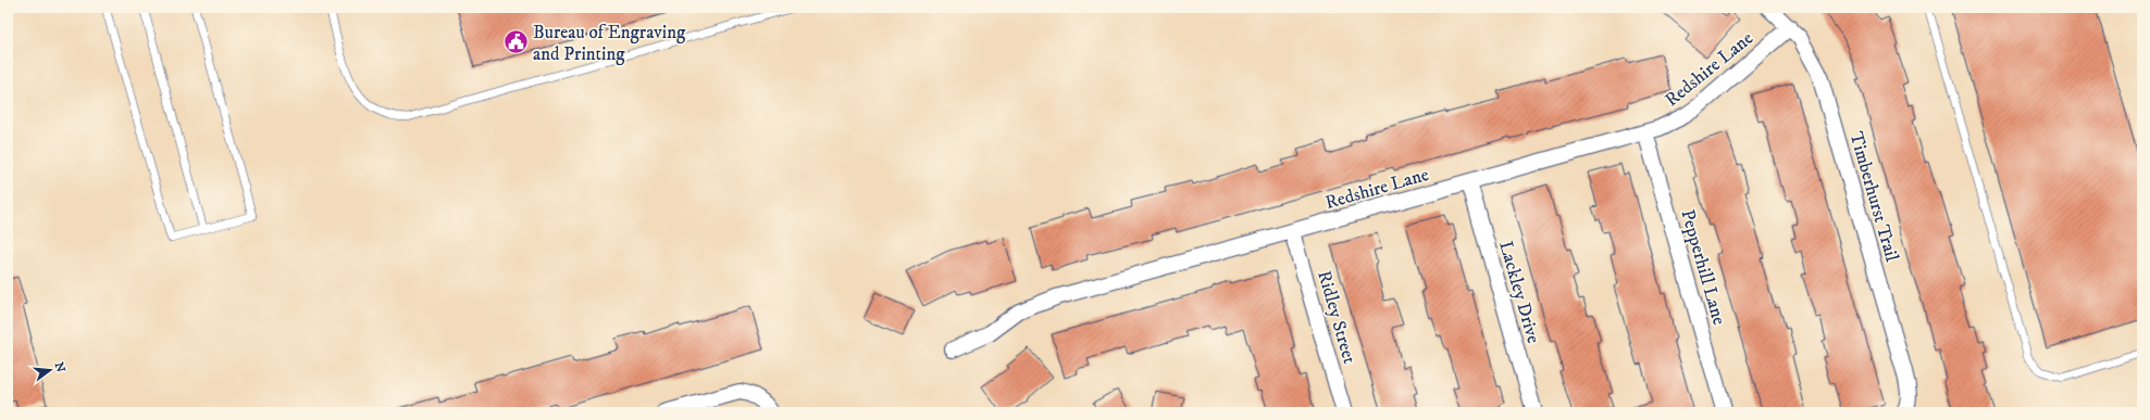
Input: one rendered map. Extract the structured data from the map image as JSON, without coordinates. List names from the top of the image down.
{
  "streets": {
    "street": [
      "Redshire Lane",
      "Timberhurst Trail",
      "Pepperhill Lane",
      "Lackley Drive",
      "Ridley Street"
    ]
  },
  "crossings": [
    ["Redshire Lane", "Timberhurst Trail"],
    ["Redshire Lane", "Pepperhill Lane"],
    ["Redshire Lane", "Lackley Drive"],
    ["Redshire Lane", "Ridley Street"]
  ],
  "places": {
    "public building": ["Bureau of Engraving and Printing"]
  },
  "north": "right"
}
